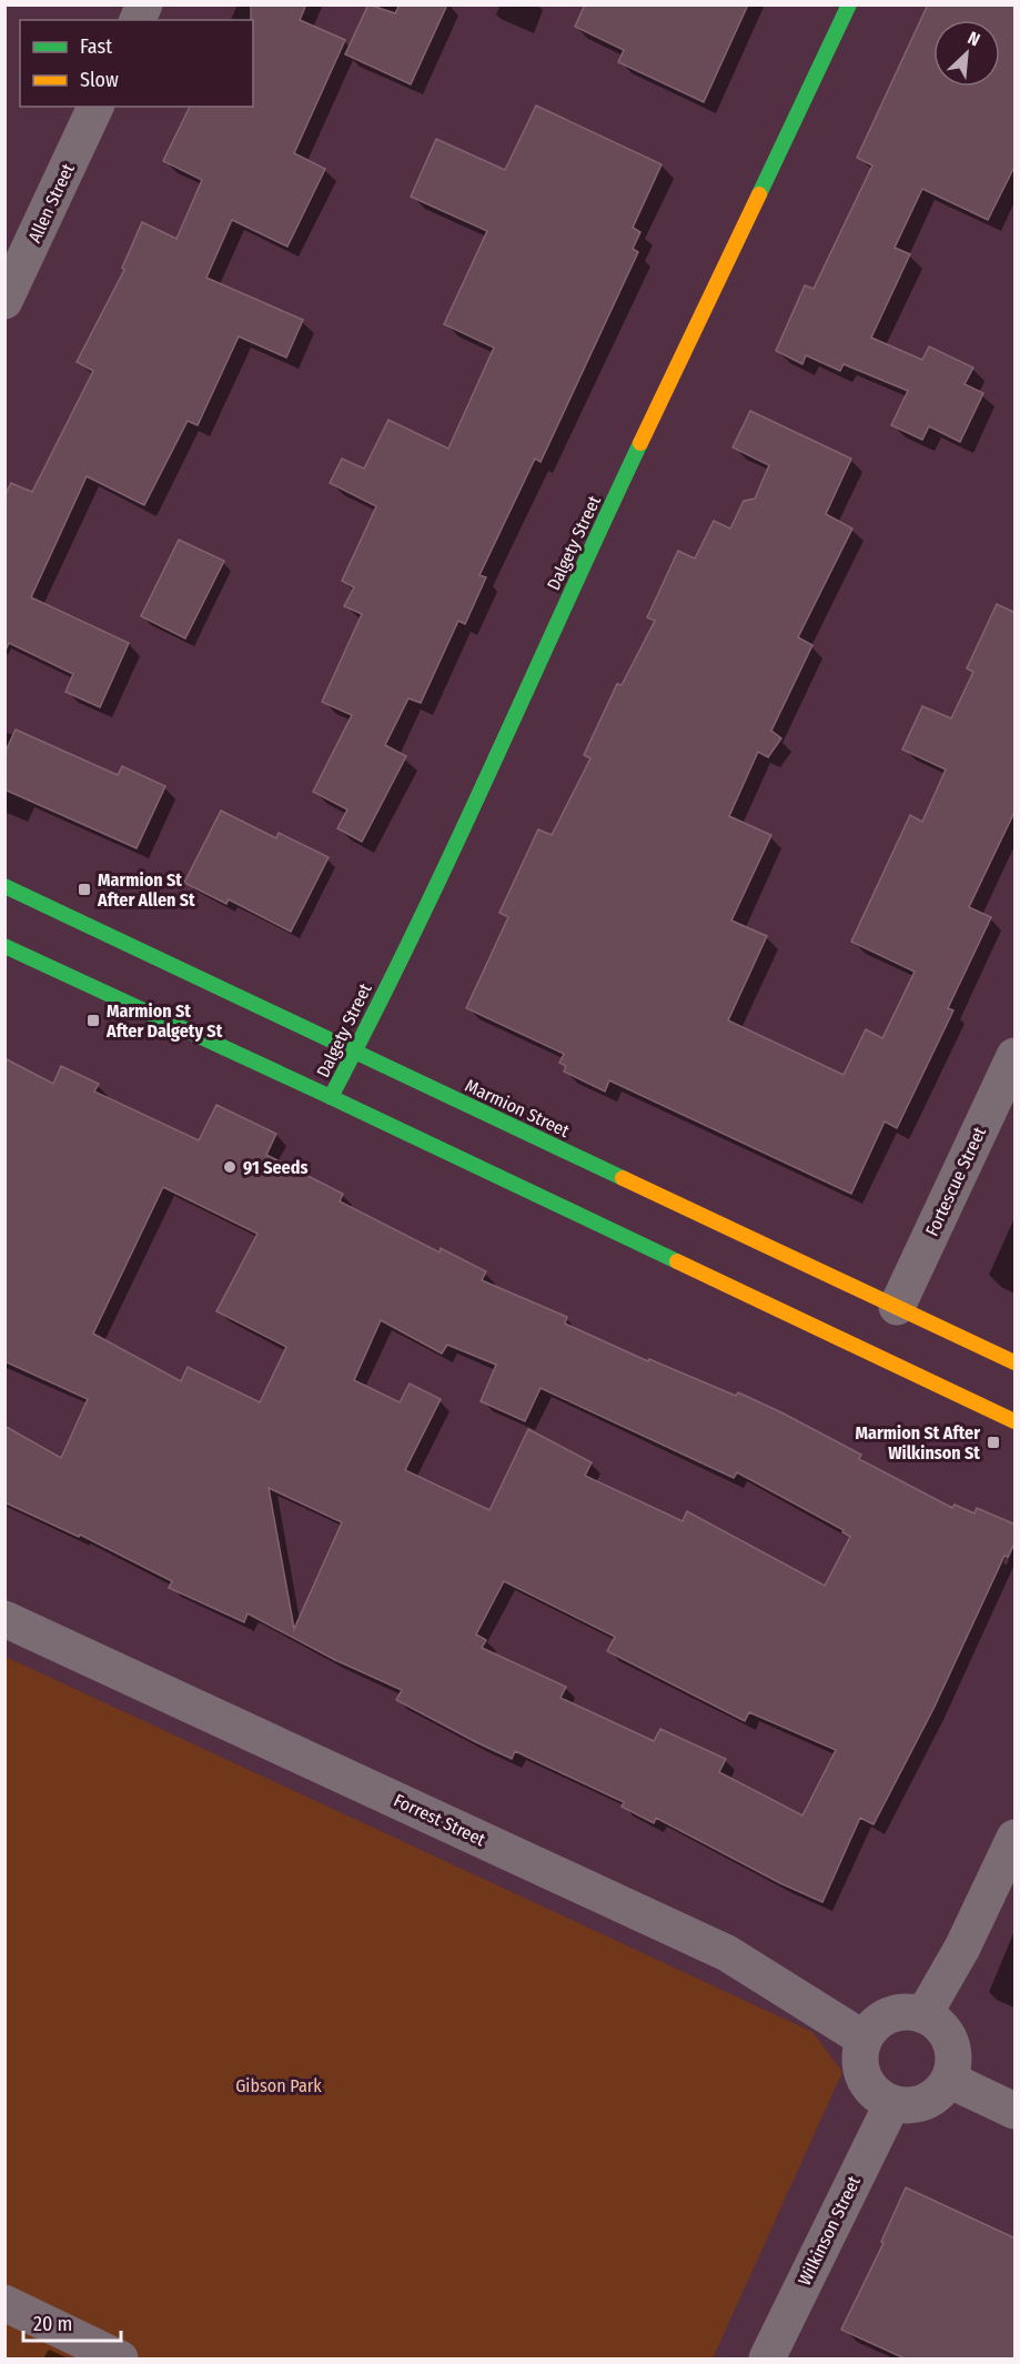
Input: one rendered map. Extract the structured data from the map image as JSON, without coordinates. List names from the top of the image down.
{
  "streets": {
    "main road": ["Dalgety Street", "Marmion Street"],
    "street": [
      "Allen Street",
      "Fortescue Street",
      "Forrest Street",
      "Wilkinson Street"
    ]
  },
  "crossings": [
    ["Dalgety Street", "Marmion Street"],
    ["Marmion Street", "Fortescue Street"],
    ["Forrest Street", "Wilkinson Street"]
  ],
  "parks": ["Gibson Park"],
  "places": {
    "transit": ["Marmion St After Allen St", "Marmion St After Dalgety St", "Marmion St After Wilkinson St"],
    "other": ["91 Seeds"]
  },
  "legend": ["Fast", "Slow"],
  "scale_bar": "20 m",
  "north": "top right"
}
